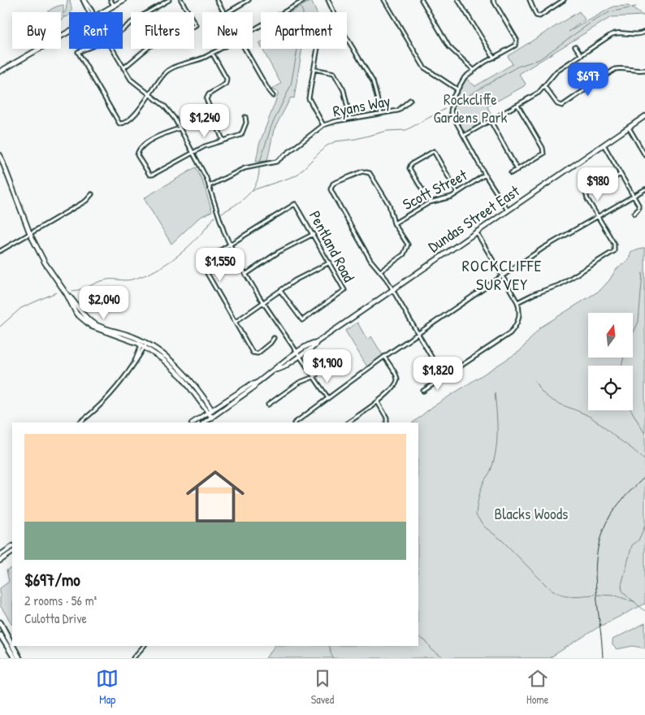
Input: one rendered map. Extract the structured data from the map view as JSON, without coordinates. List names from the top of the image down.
{
  "streets": {
    "main road": ["Dundas Street East"],
    "street": ["Ryans Way", "Scott Street", "Pentland Road"]
  },
  "districts": ["ROCKCLIFFE SURVEY"],
  "parks": ["Rockcliffe Gardens Park", "Blacks Woods"],
  "north": "top",
  "page": {
    "chip": [
      "Buy",
      "Rent",
      "Filters",
      "New",
      "Apartment"
    ],
    "price": [
      "$697",
      "$1,240",
      "$980",
      "$1,550",
      "$2,040",
      "$1,900",
      "$1,820"
    ],
    "list": [
      {
        "name": "$697/mo",
        "note": "2 rooms · 56 m² · Culotta Drive"
      }
    ],
    "tabs": ["Map", "Saved", "Home"]
  }
}
